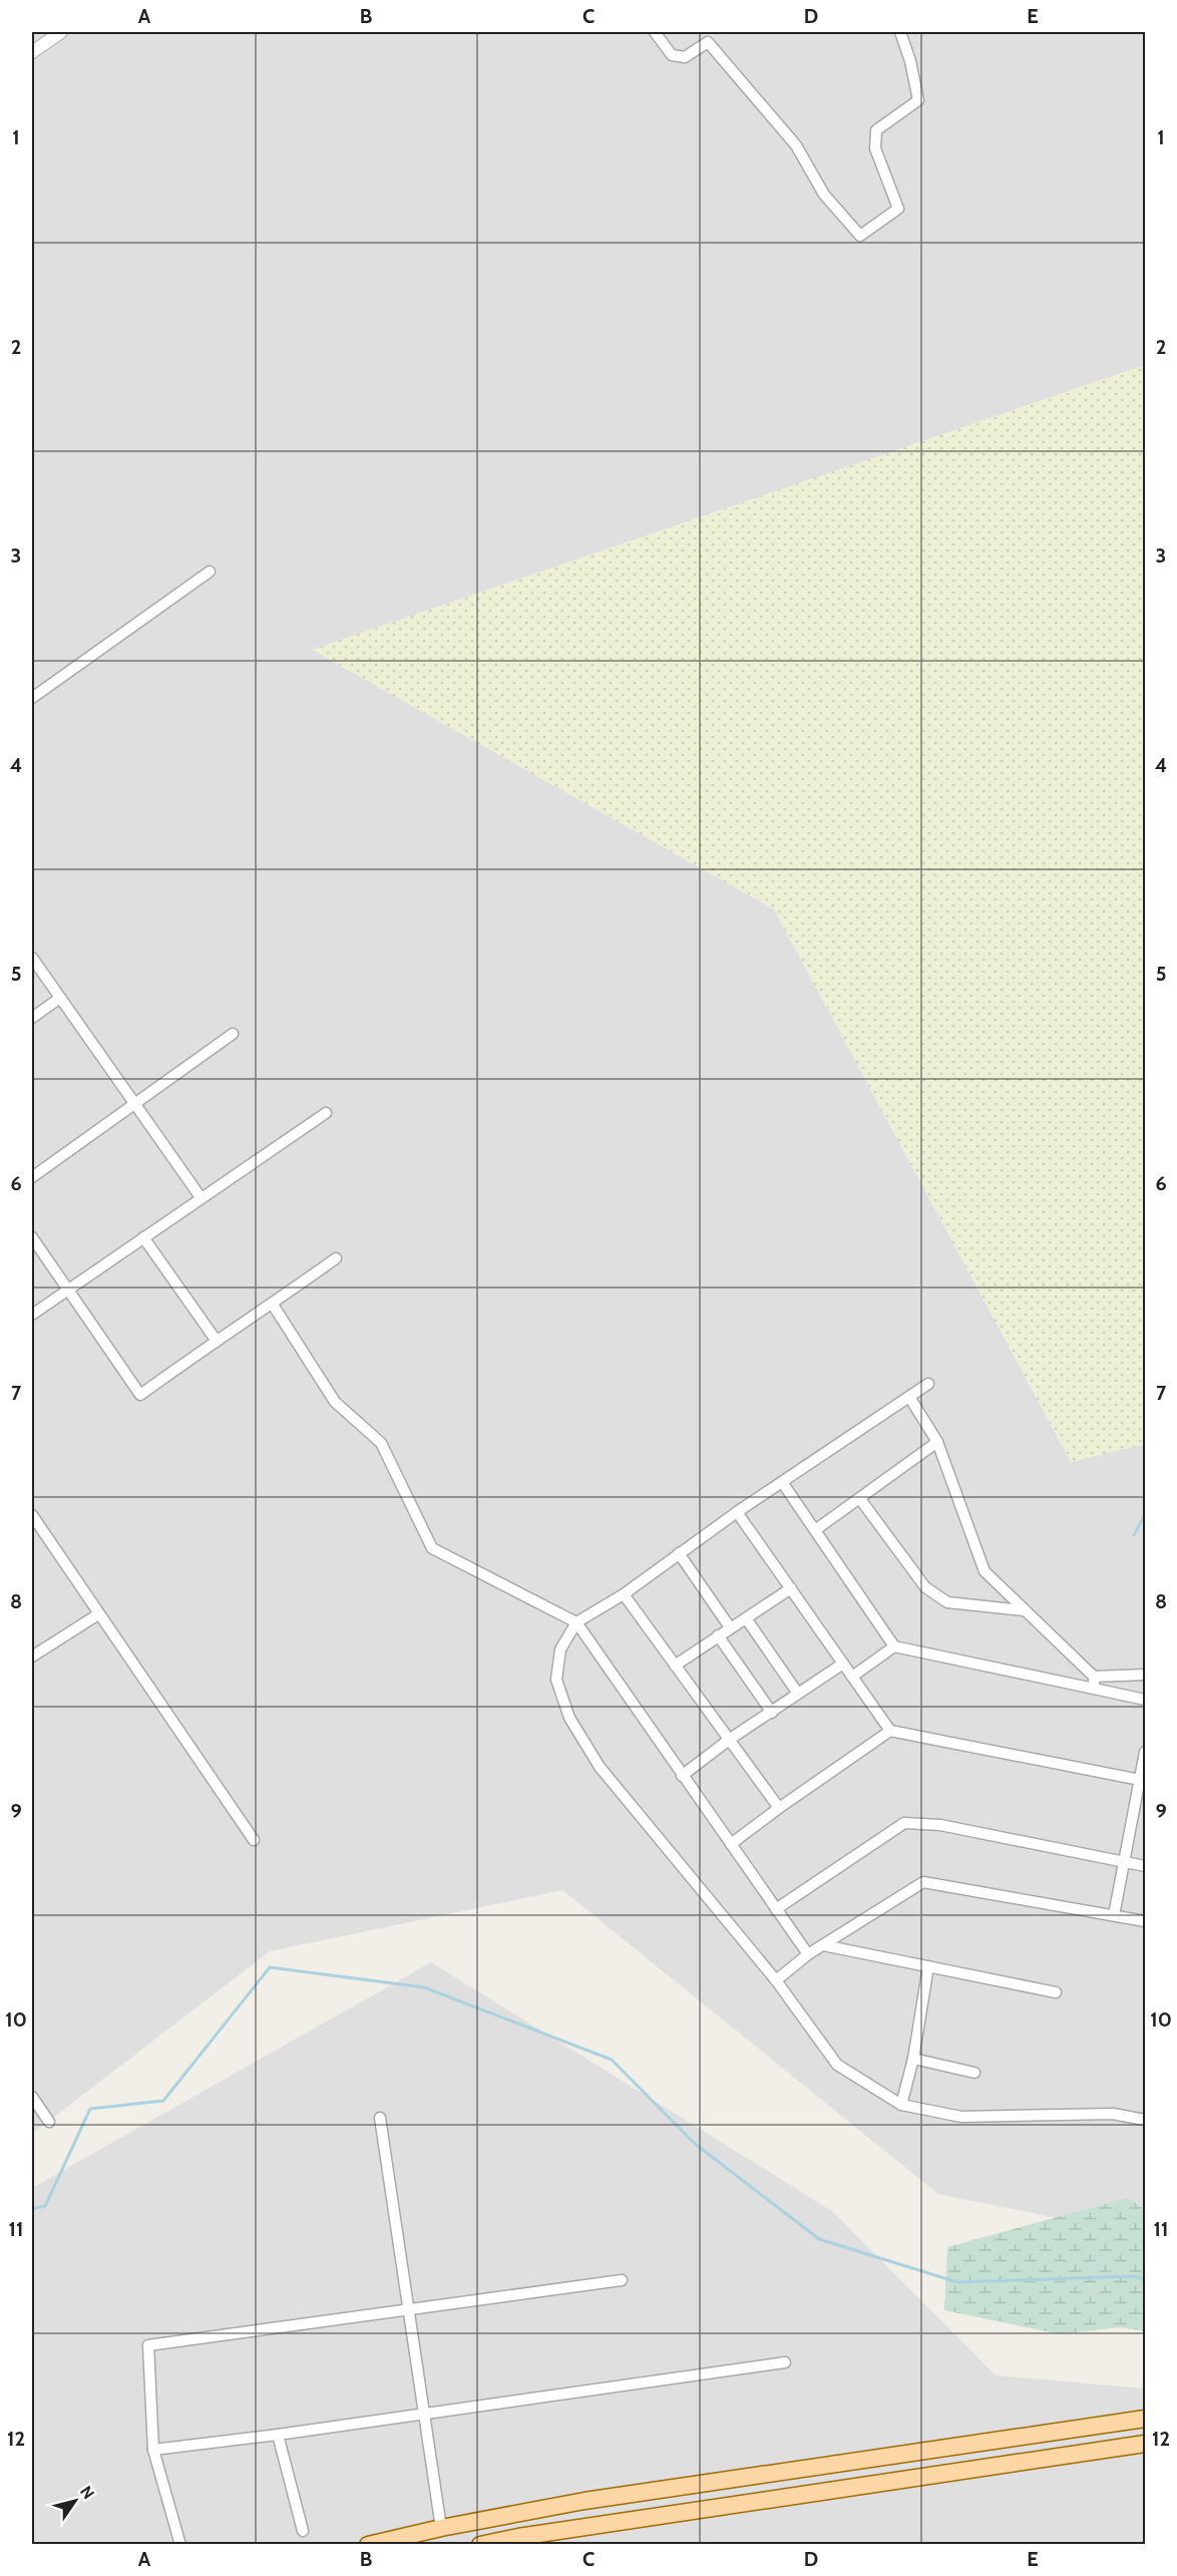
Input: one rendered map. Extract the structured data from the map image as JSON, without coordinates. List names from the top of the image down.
{
  "north": "top right",
  "grid": {
    "columns": [
      "A",
      "B",
      "C",
      "D",
      "E"
    ],
    "rows": [
      "1",
      "2",
      "3",
      "4",
      "5",
      "6",
      "7",
      "8",
      "9",
      "10",
      "11",
      "12"
    ]
  }
}
